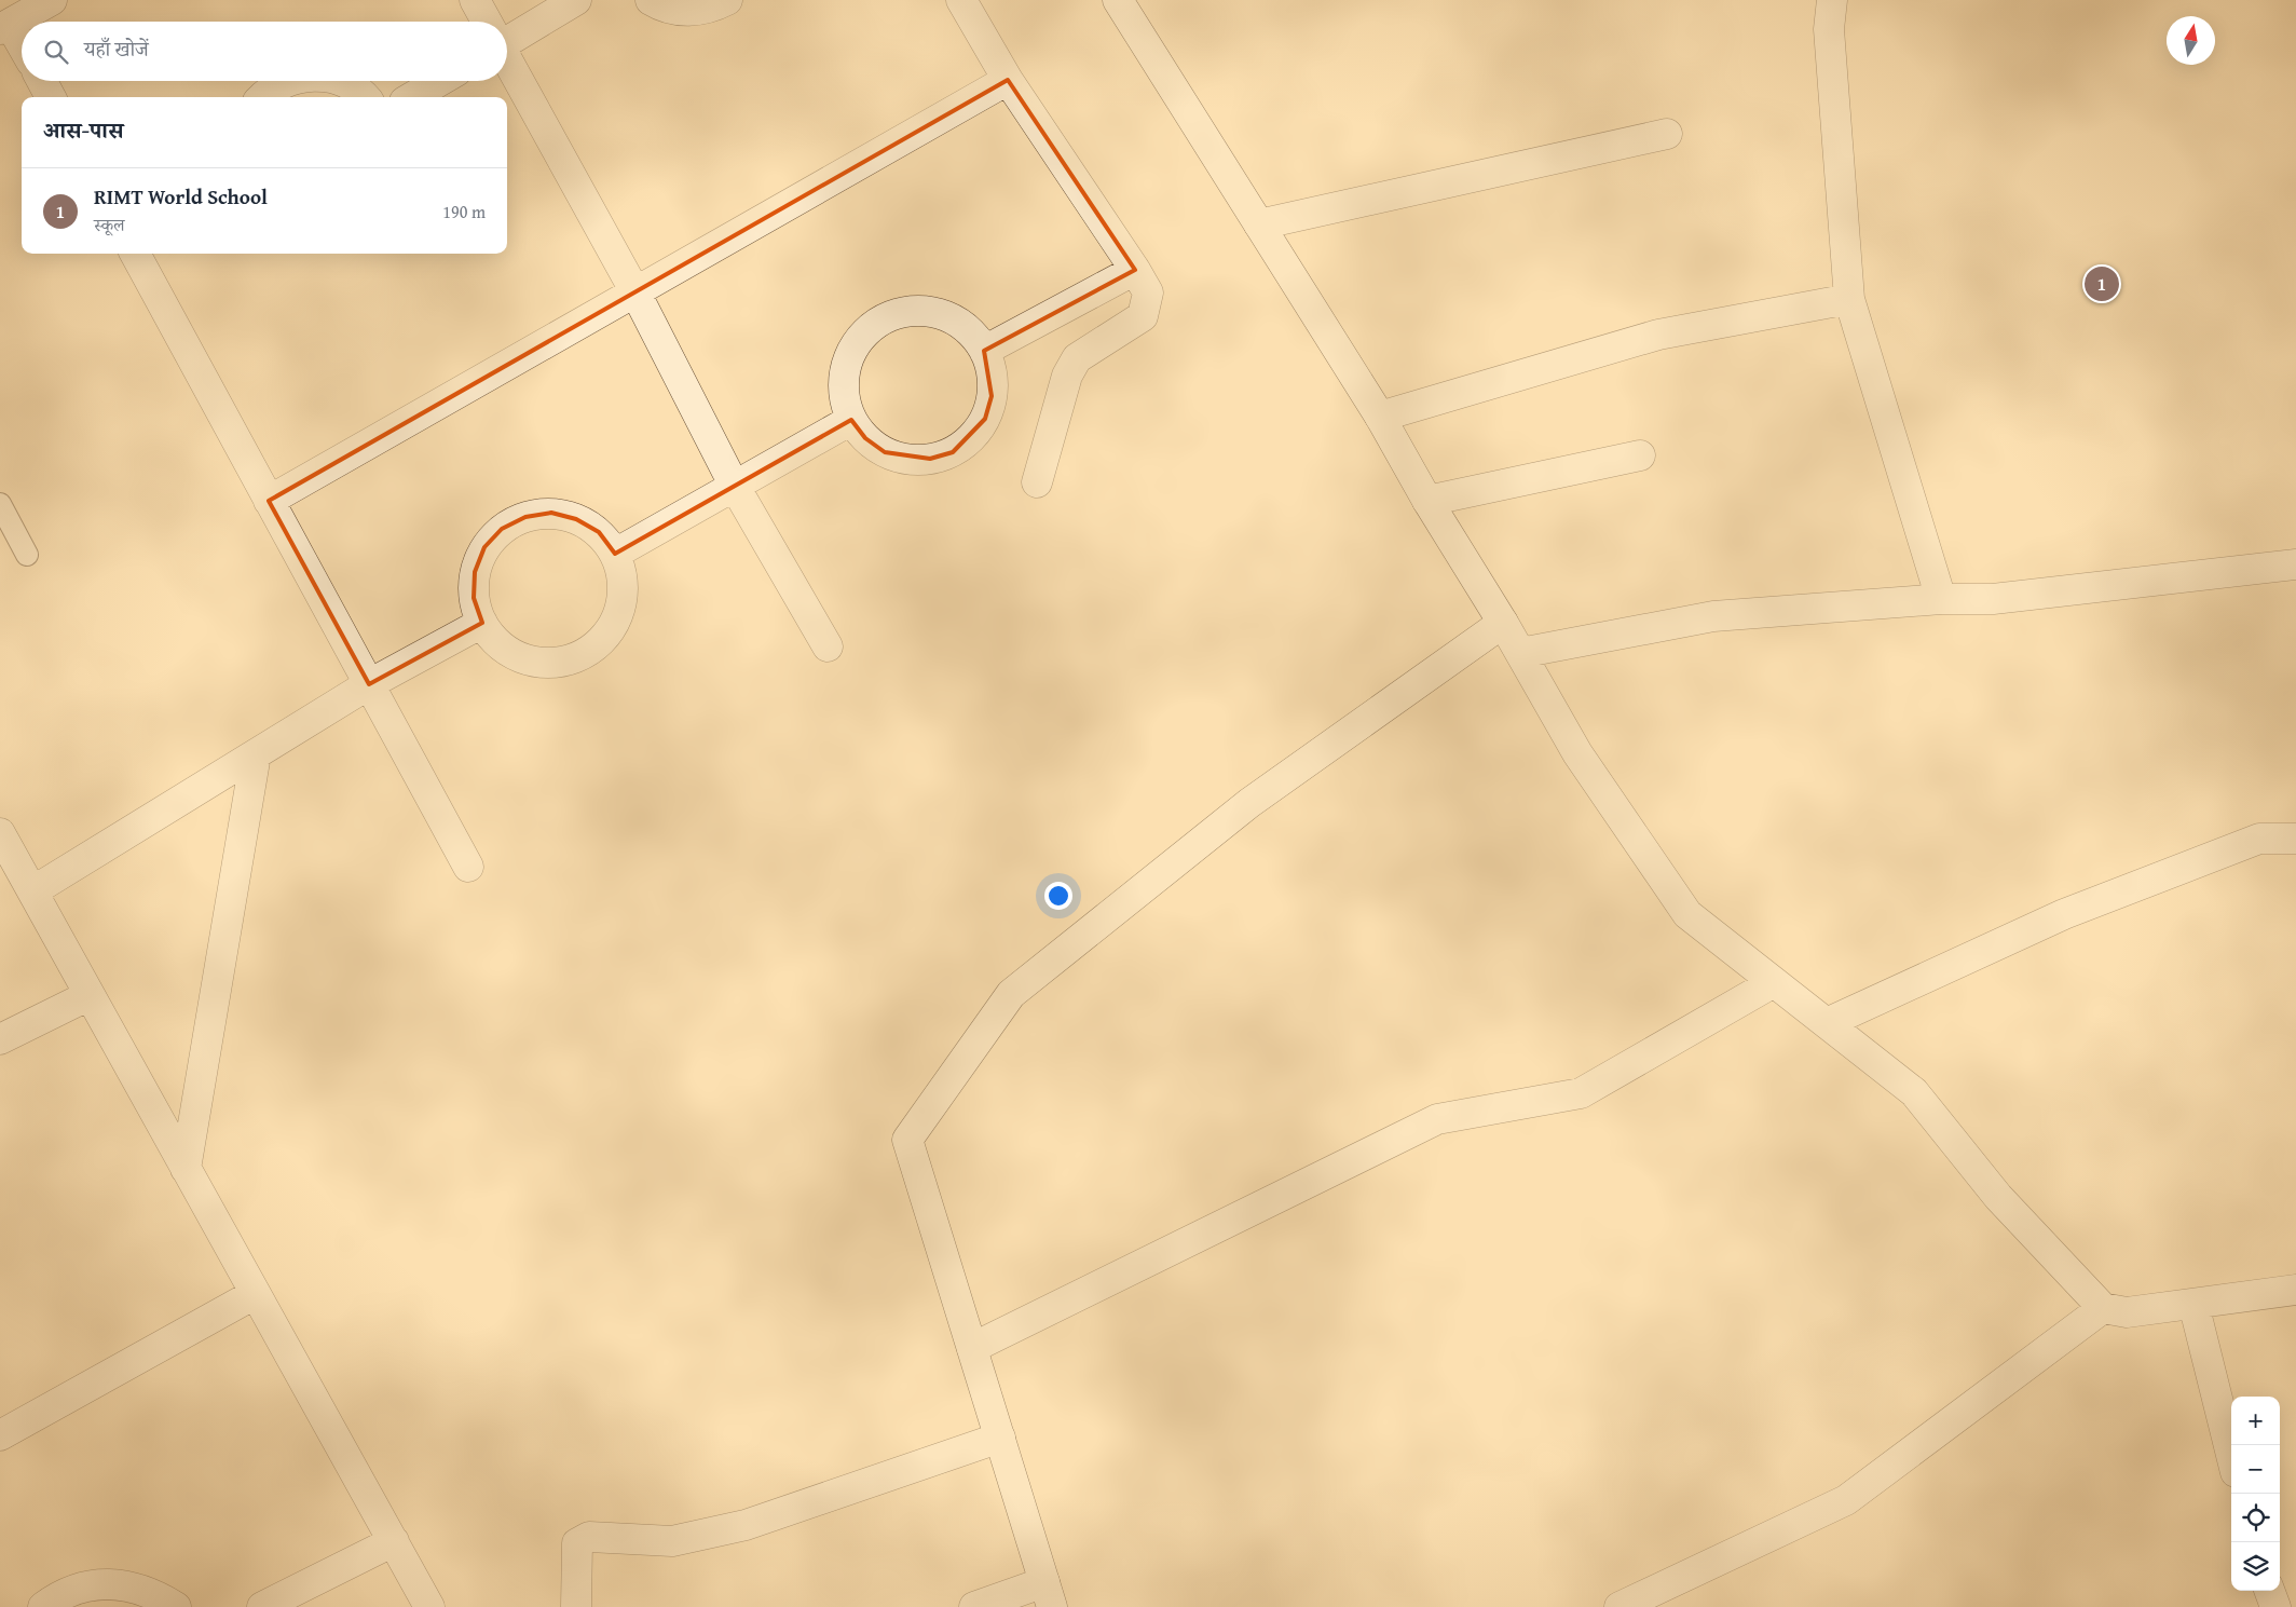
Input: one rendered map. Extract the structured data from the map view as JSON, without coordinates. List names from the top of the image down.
{
  "north": "top",
  "page": {
    "search": "यहाँ खोजें",
    "heading": "आस-पास",
    "list": [
      {
        "mark": "1",
        "name": "RIMT World School",
        "note": "स्कूल",
        "value": "190 m"
      }
    ],
    "pins": "1",
    "map_buttons": ["+", "−"]
  }
}
